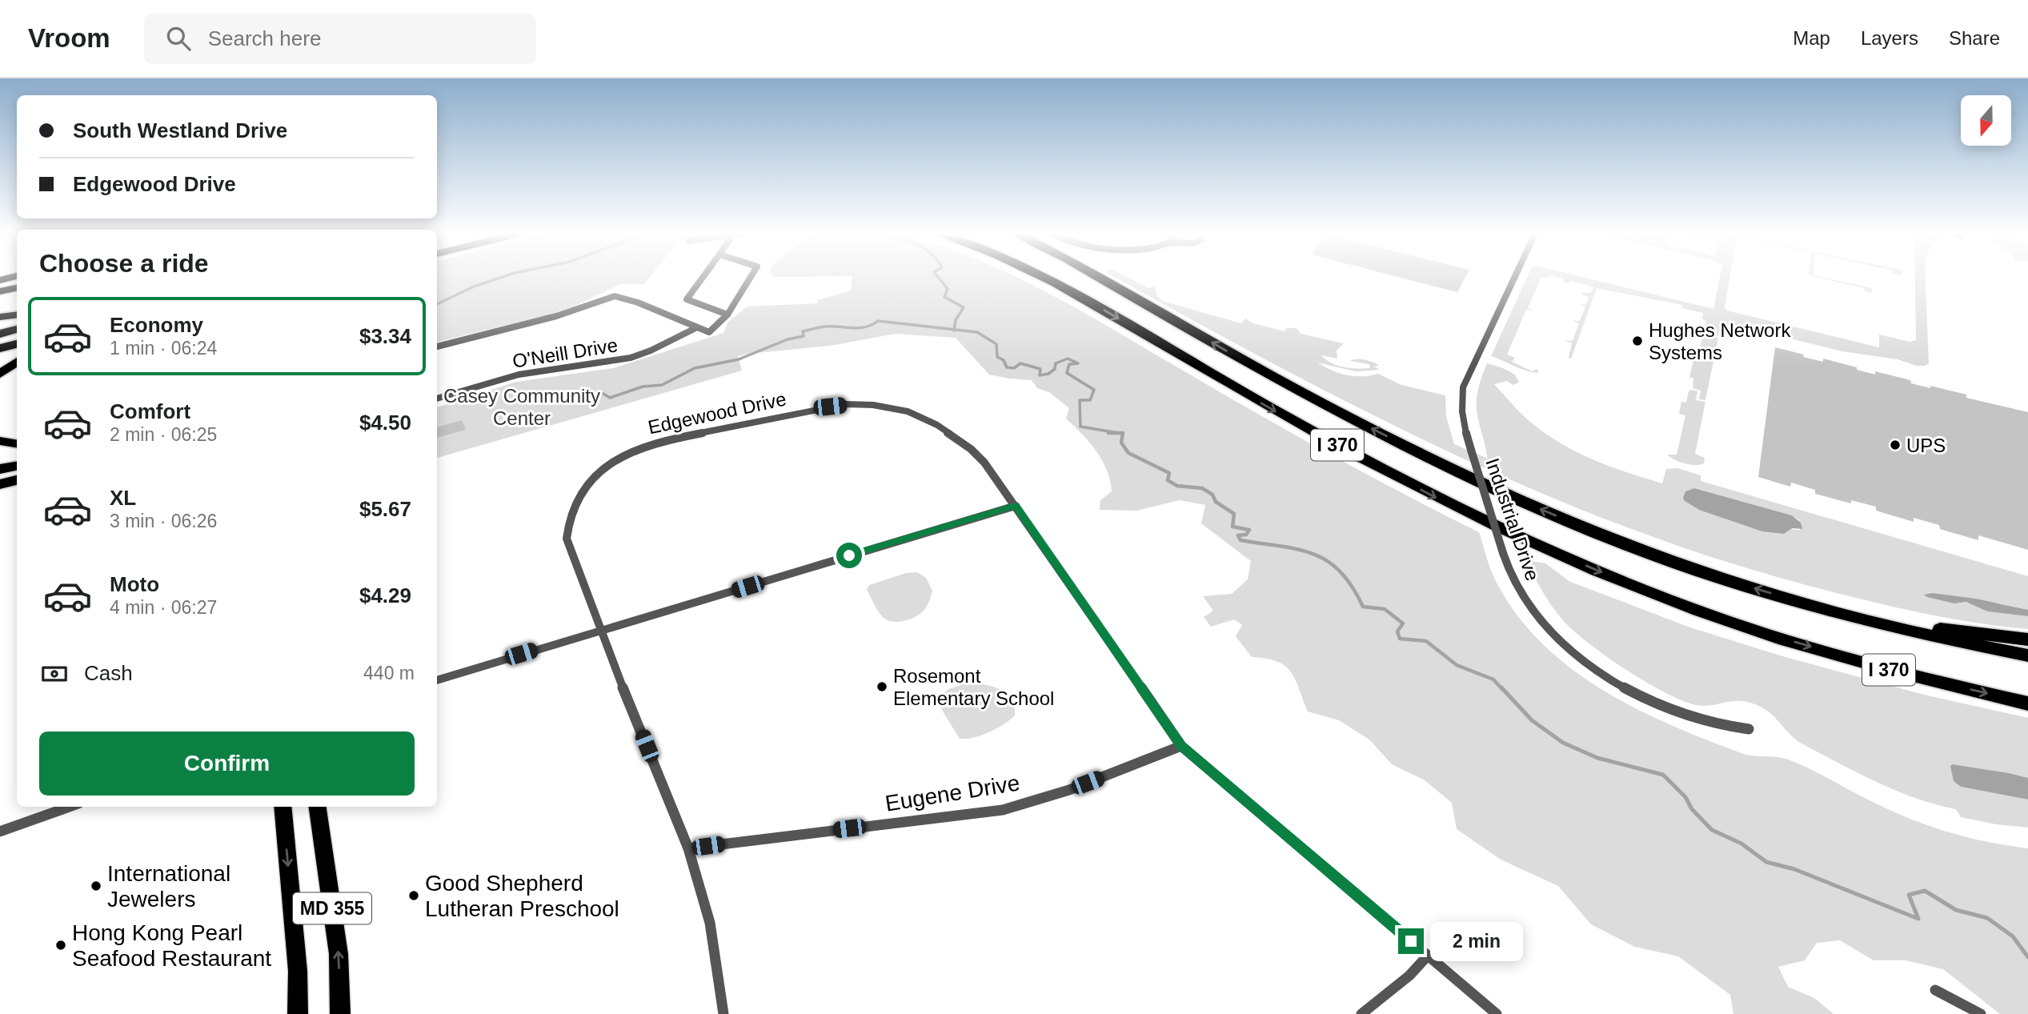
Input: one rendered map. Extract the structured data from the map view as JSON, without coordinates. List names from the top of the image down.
{
  "streets": {
    "highway": ["I 370"],
    "main road": ["MD 355"],
    "street": [
      "O'Neill Drive",
      "Edgewood Drive",
      "Industrial Drive",
      "Eugene Drive"
    ]
  },
  "crossings": [
    ["Edgewood Drive", "Eugene Drive"]
  ],
  "parks": ["Casey Community Center"],
  "places": [
    "Hughes Network Systems",
    "UPS",
    "Rosemont Elementary School",
    "International Jewelers",
    "Good Shepherd Lutheran Preschool",
    "Hong Kong Pearl Seafood Restaurant"
  ],
  "north": "bottom",
  "page": {
    "header": "Vroom",
    "search": "Search here",
    "nav": ["Map", "Layers", "Share"],
    "banner": ["South Westland Drive", "Edgewood Drive"],
    "heading": "Choose a ride",
    "list": [
      {
        "name": "Economy",
        "note": "1 min · 06:24",
        "value": "$3.34"
      },
      {
        "name": "Comfort",
        "note": "2 min · 06:25",
        "value": "$4.50"
      },
      {
        "name": "XL",
        "note": "3 min · 06:26",
        "value": "$5.67"
      },
      {
        "name": "Moto",
        "note": "4 min · 06:27",
        "value": "$4.29"
      }
    ],
    "pay": ["Cash", "440 m"],
    "buttons": "Confirm",
    "bubble": "2 min"
  }
}
